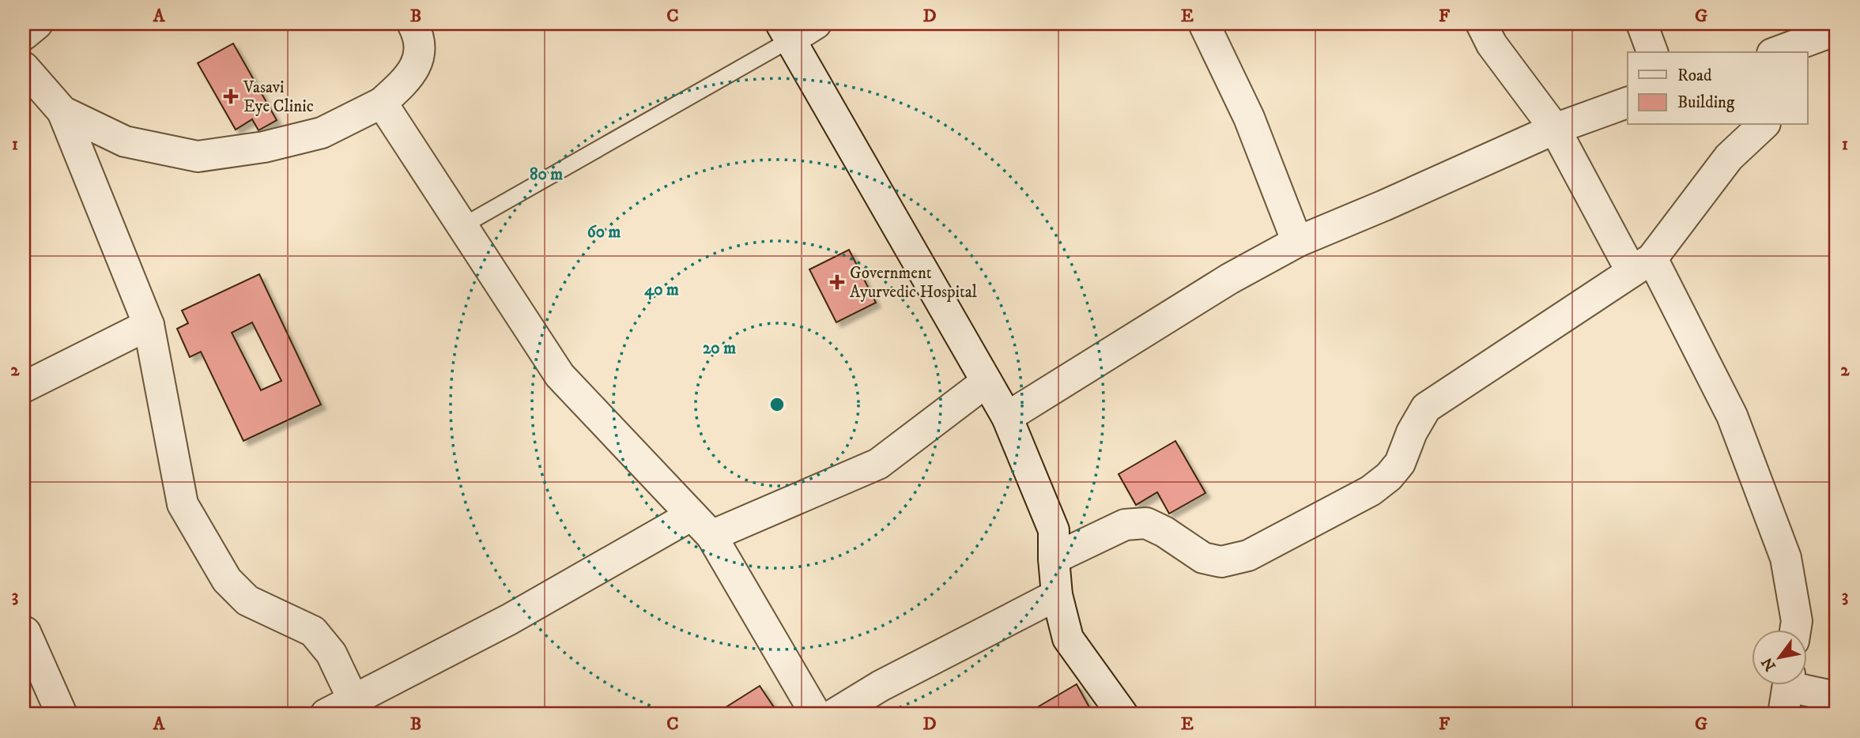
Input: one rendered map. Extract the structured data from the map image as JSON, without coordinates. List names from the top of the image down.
{
  "places": {
    "health": ["Vasavi Eye Clinic", "Government Ayurvedic Hospital"]
  },
  "legend": ["Road", "Building"],
  "north": "bottom left",
  "grid": {
    "columns": [
      "A",
      "B",
      "C",
      "D",
      "E",
      "F",
      "G"
    ],
    "rows": ["1", "2", "3"]
  },
  "rings": [
    "80 m",
    "60 m",
    "40 m",
    "20 m"
  ]
}
